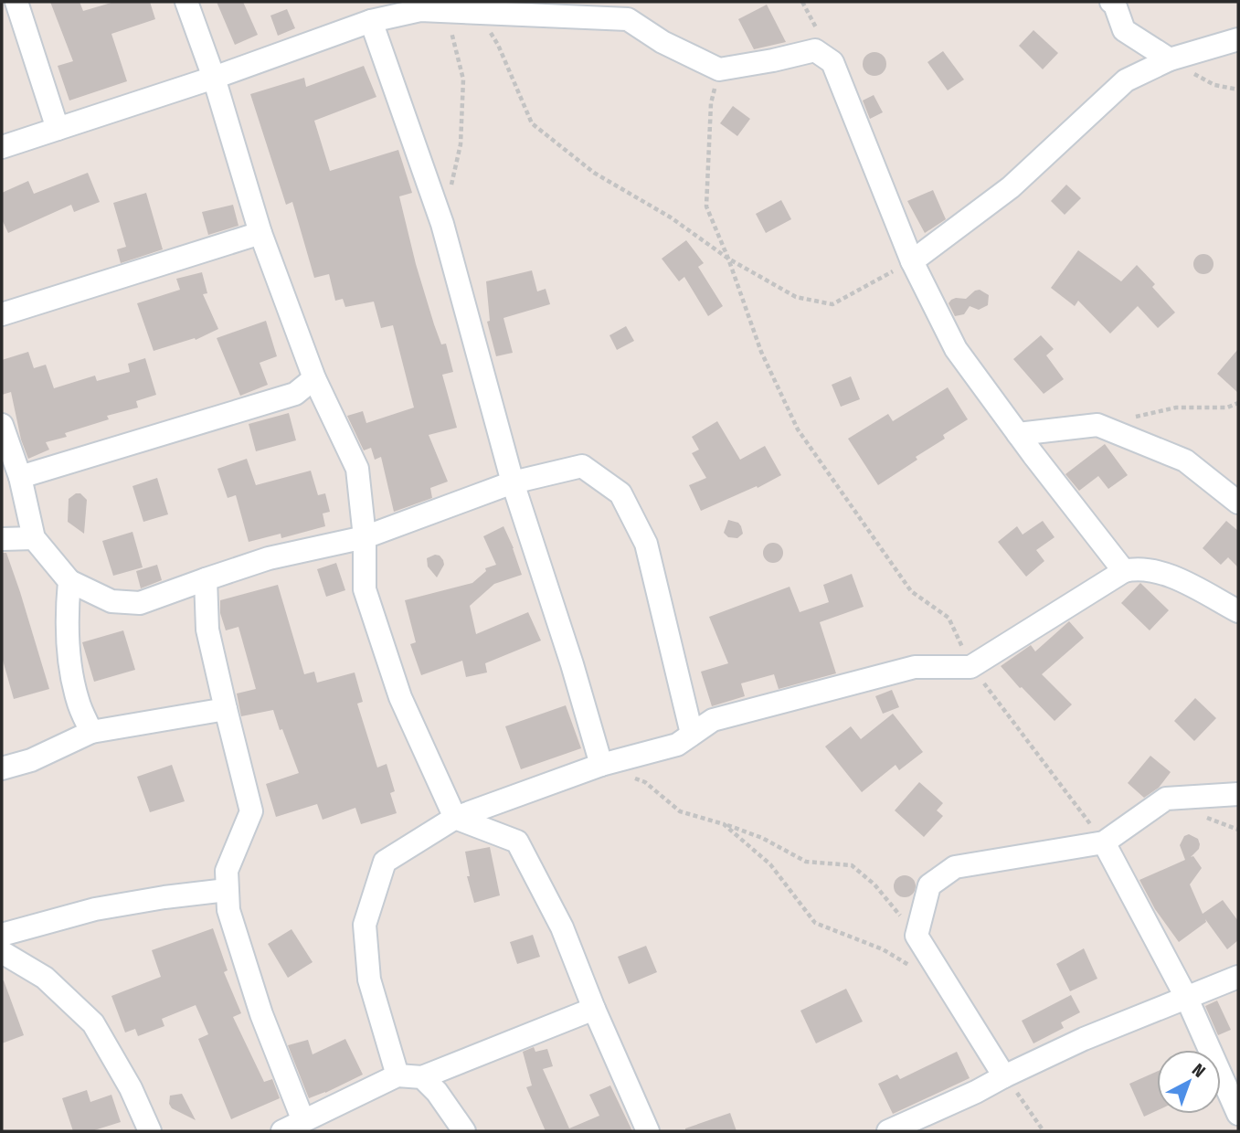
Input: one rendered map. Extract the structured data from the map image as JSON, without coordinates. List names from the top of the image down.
{
  "north": "top right"
}
